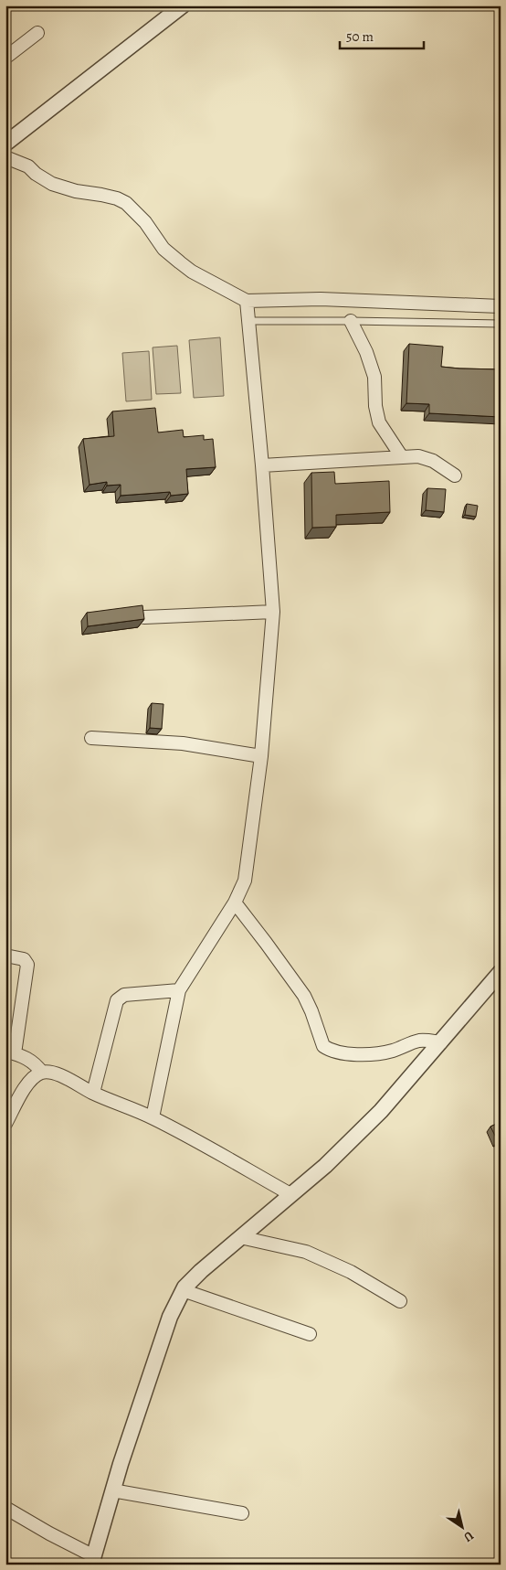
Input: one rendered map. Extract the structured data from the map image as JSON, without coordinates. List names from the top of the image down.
{
  "scale_bar": "50 m",
  "north": "bottom right"
}
